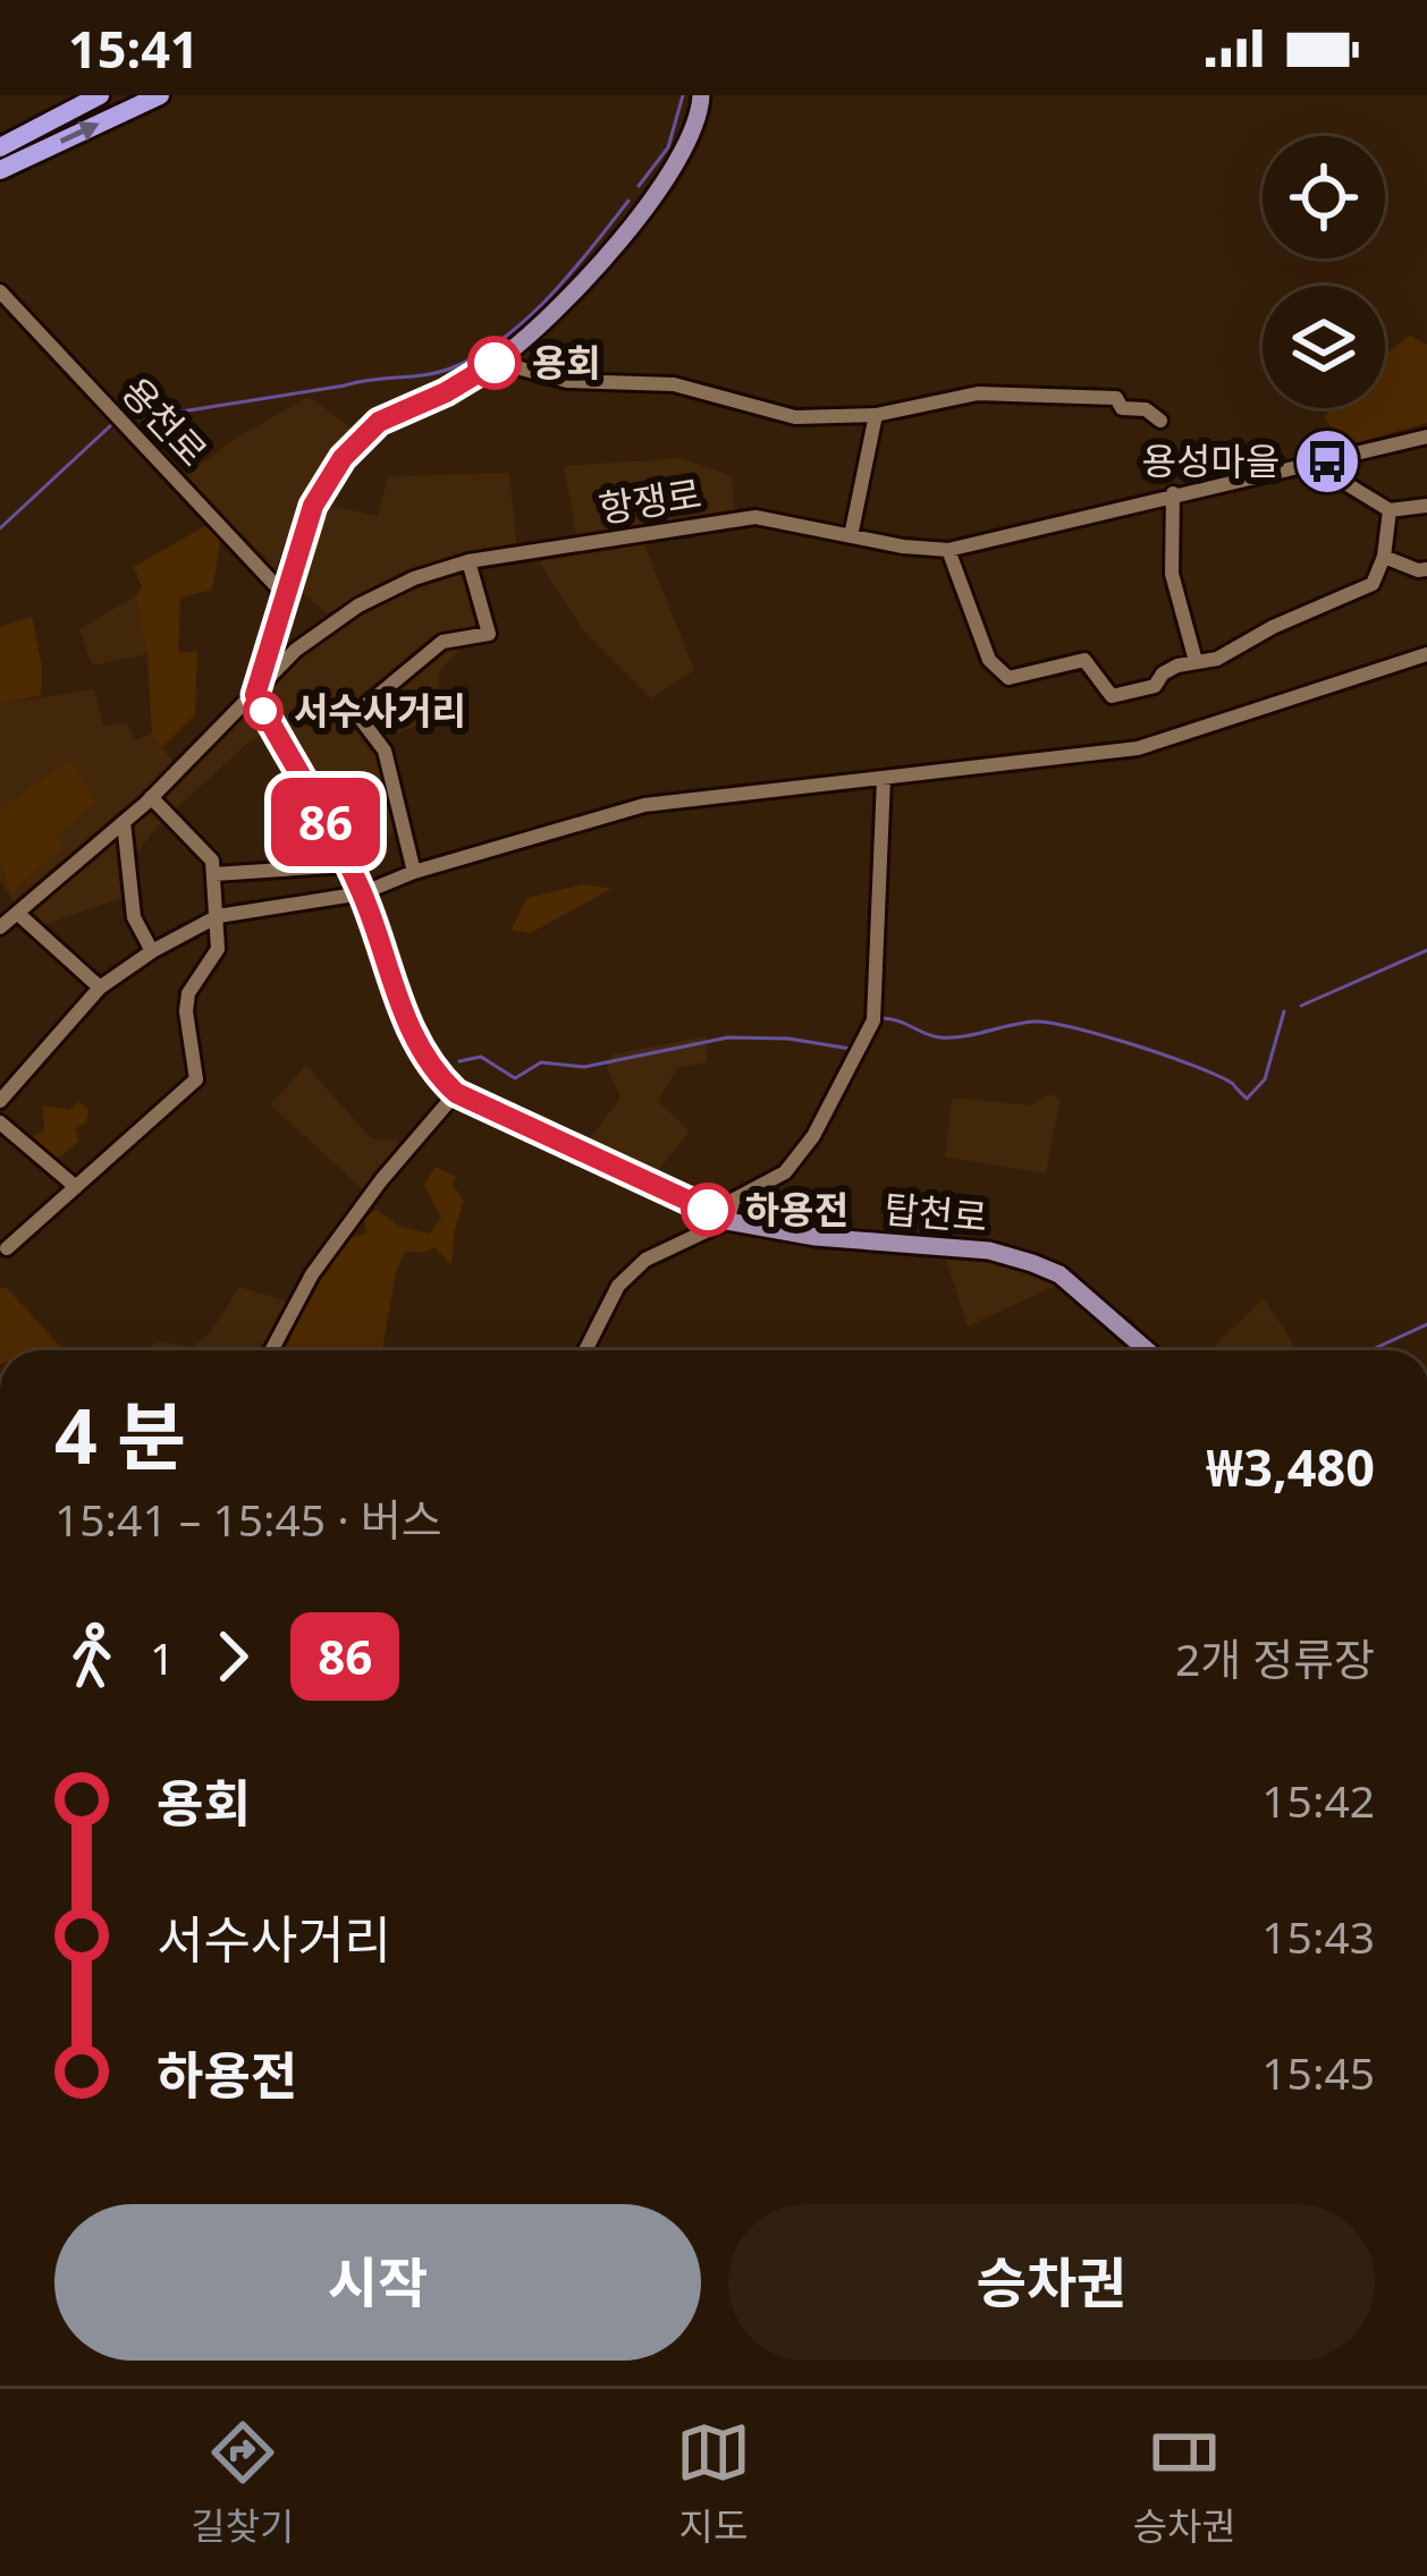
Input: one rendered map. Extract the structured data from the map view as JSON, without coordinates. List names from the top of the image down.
{
  "streets": {
    "main road": ["탑천로"],
    "street": ["용천로", "항쟁로"]
  },
  "crossings": [
    ["항쟁로", "탑천로"]
  ],
  "places": {
    "other": ["용회", "서수사거리", "하용전"],
    "bus stop": ["용성마을"]
  },
  "lines": ["bus line 86"],
  "page": {
    "status": "15:41",
    "on_map": "86",
    "heading": ["4 분", "15:41 – 15:45 · 버스", "₩3,480"],
    "legs": ["1", "86", "2개 정류장"],
    "list": [
      {
        "name": "용회",
        "value": "15:42"
      },
      {
        "name": "서수사거리",
        "value": "15:43"
      },
      {
        "name": "하용전",
        "value": "15:45"
      }
    ],
    "buttons": ["시작", "승차권"],
    "tabs": ["길찾기", "지도", "승차권"]
  }
}
